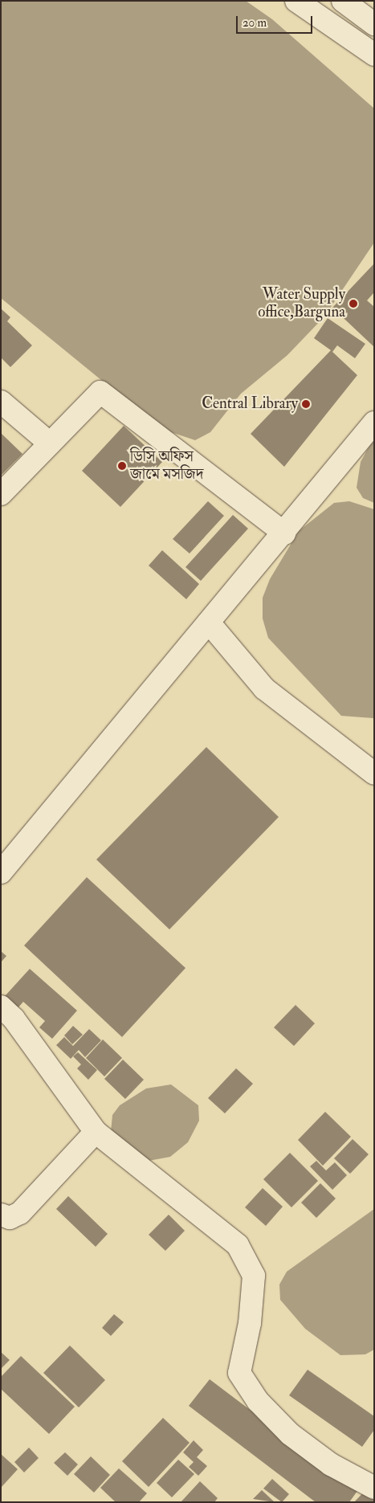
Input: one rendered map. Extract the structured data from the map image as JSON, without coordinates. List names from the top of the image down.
{
  "places": ["Water Supply office,Barguna", "Central Library", "ডিসি অফিস জামে মসজিদ"],
  "scale_bar": "20 m"
}
